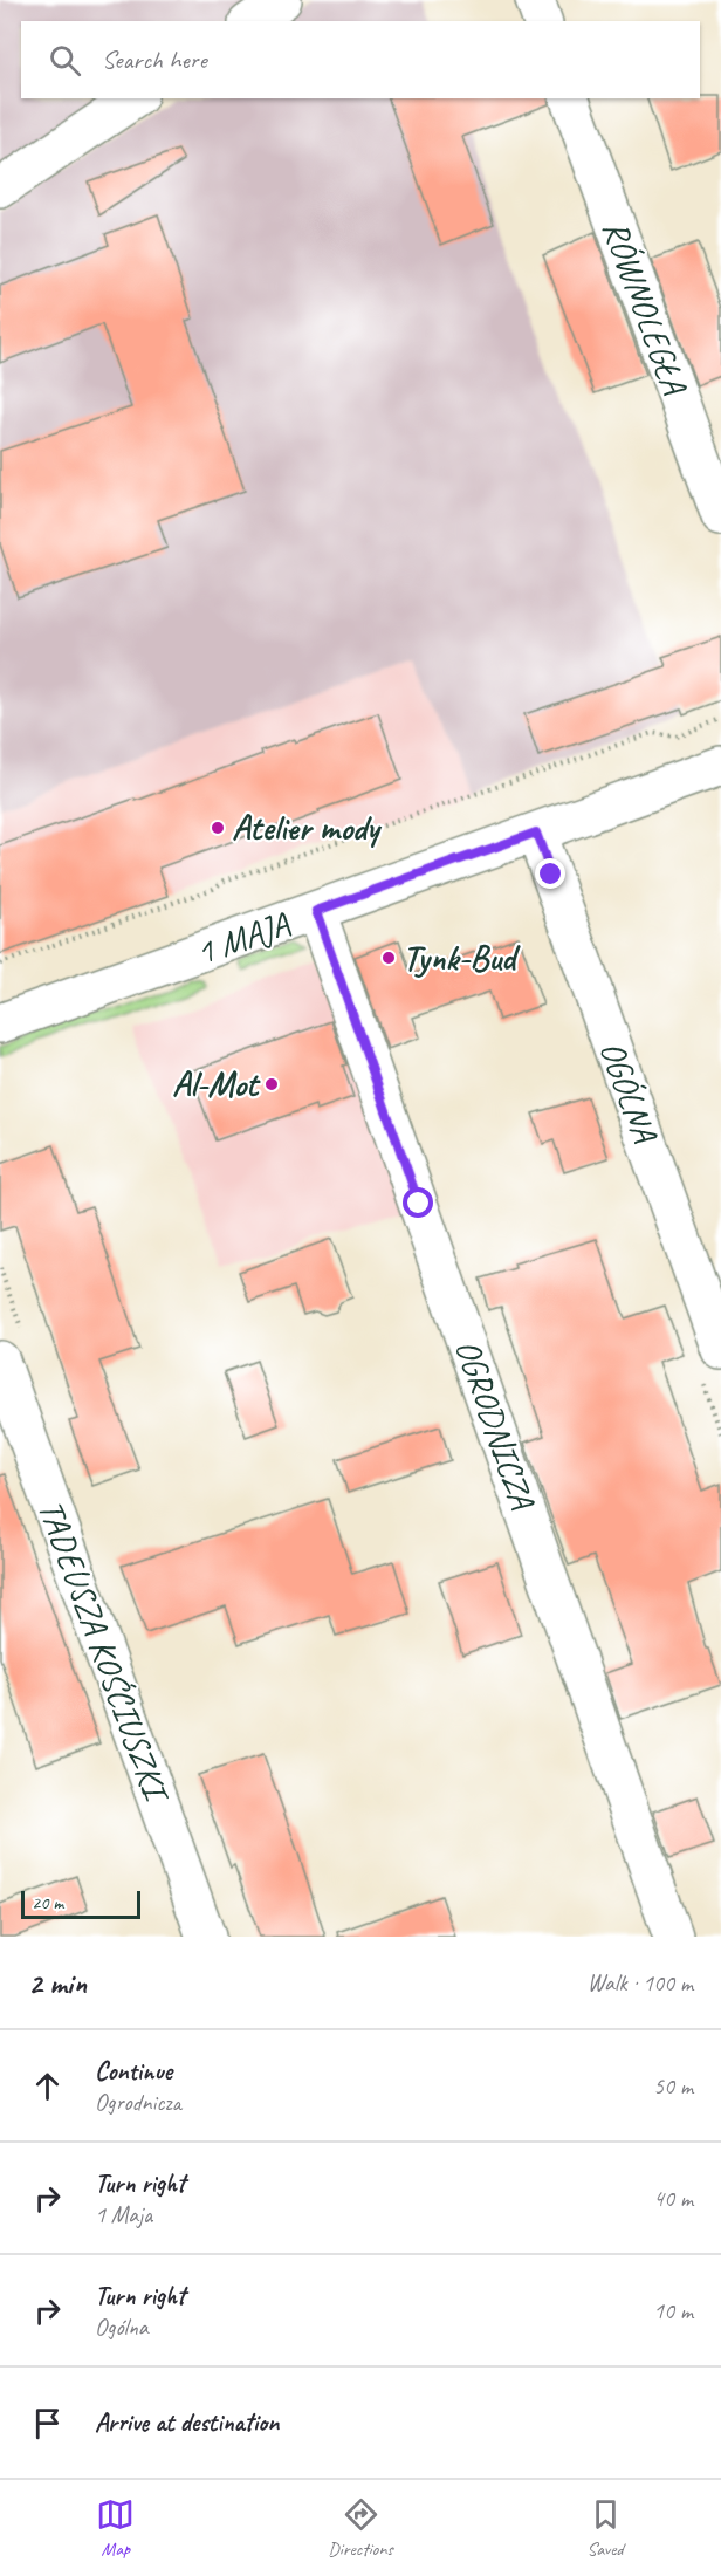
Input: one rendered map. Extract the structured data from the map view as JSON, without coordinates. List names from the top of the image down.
{
  "streets": {
    "street": [
      "RÓWNOLEGŁA",
      "1 MAJA",
      "OGÓLNA",
      "OGRODNICZA",
      "TADEUSZA KOŚCIUSZKI"
    ]
  },
  "crossings": [
    ["1 MAJA", "OGÓLNA"],
    ["1 MAJA", "OGRODNICZA"]
  ],
  "places": ["Atelier mody", "Tynk-Bud", "Al-Mot"],
  "scale_bar": "20 m",
  "page": {
    "search": "Search here",
    "scale": "20 m",
    "heading": ["2 min", "Walk · 100 m"],
    "list": [
      ["Continue", "Ogrodnicza", "50 m"],
      ["Turn right", "1 Maja", "40 m"],
      ["Turn right", "Ogólna", "10 m"],
      "Arrive at destination"
    ],
    "nav": ["Map", "Directions", "Saved"]
  }
}
